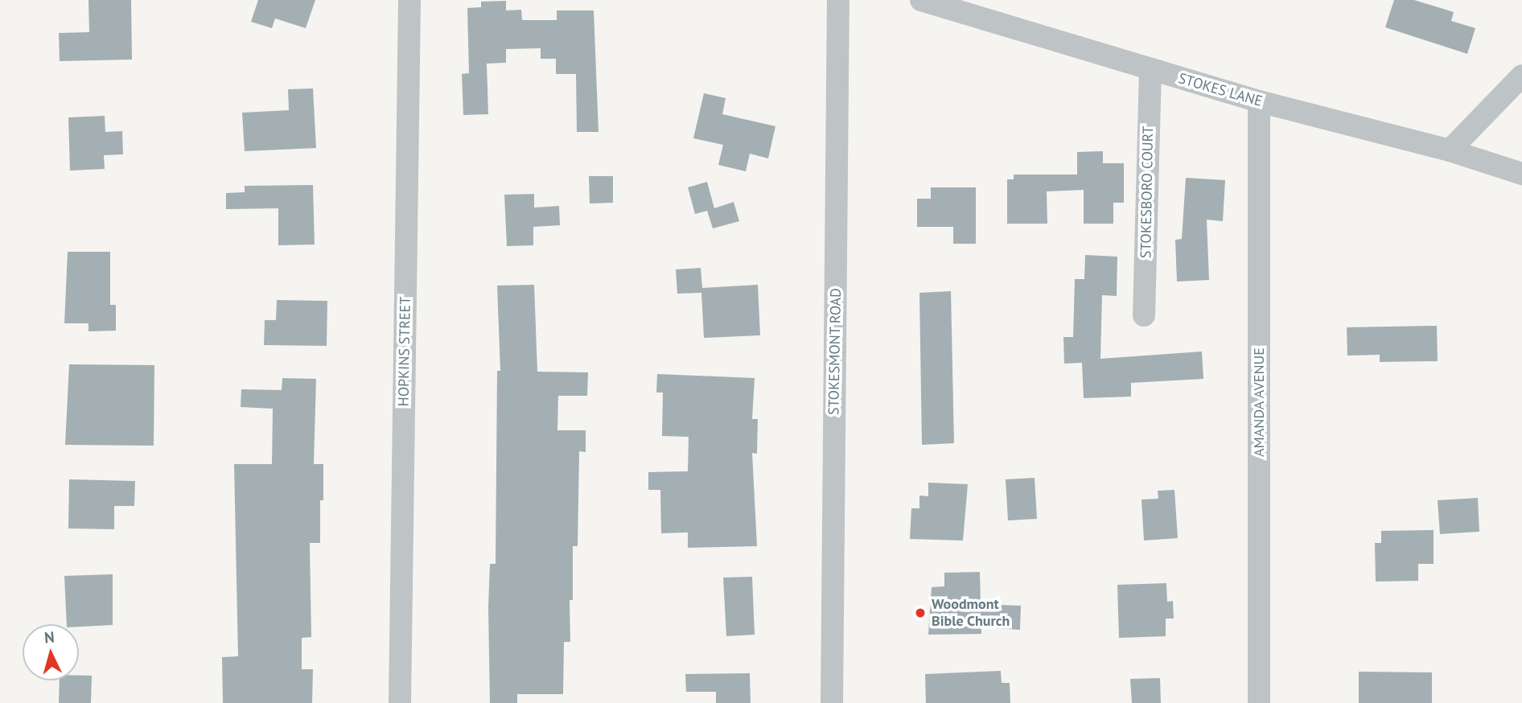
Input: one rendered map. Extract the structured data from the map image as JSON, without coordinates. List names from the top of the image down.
{
  "streets": {
    "street": [
      "STOKES LANE",
      "STOKESBORO COURT",
      "HOPKINS STREET",
      "STOKESMONT ROAD",
      "AMANDA AVENUE"
    ]
  },
  "crossings": [
    ["STOKES LANE", "STOKESBORO COURT"],
    ["STOKES LANE", "AMANDA AVENUE"]
  ],
  "places": ["Woodmont Bible Church"],
  "north": "top"
}
